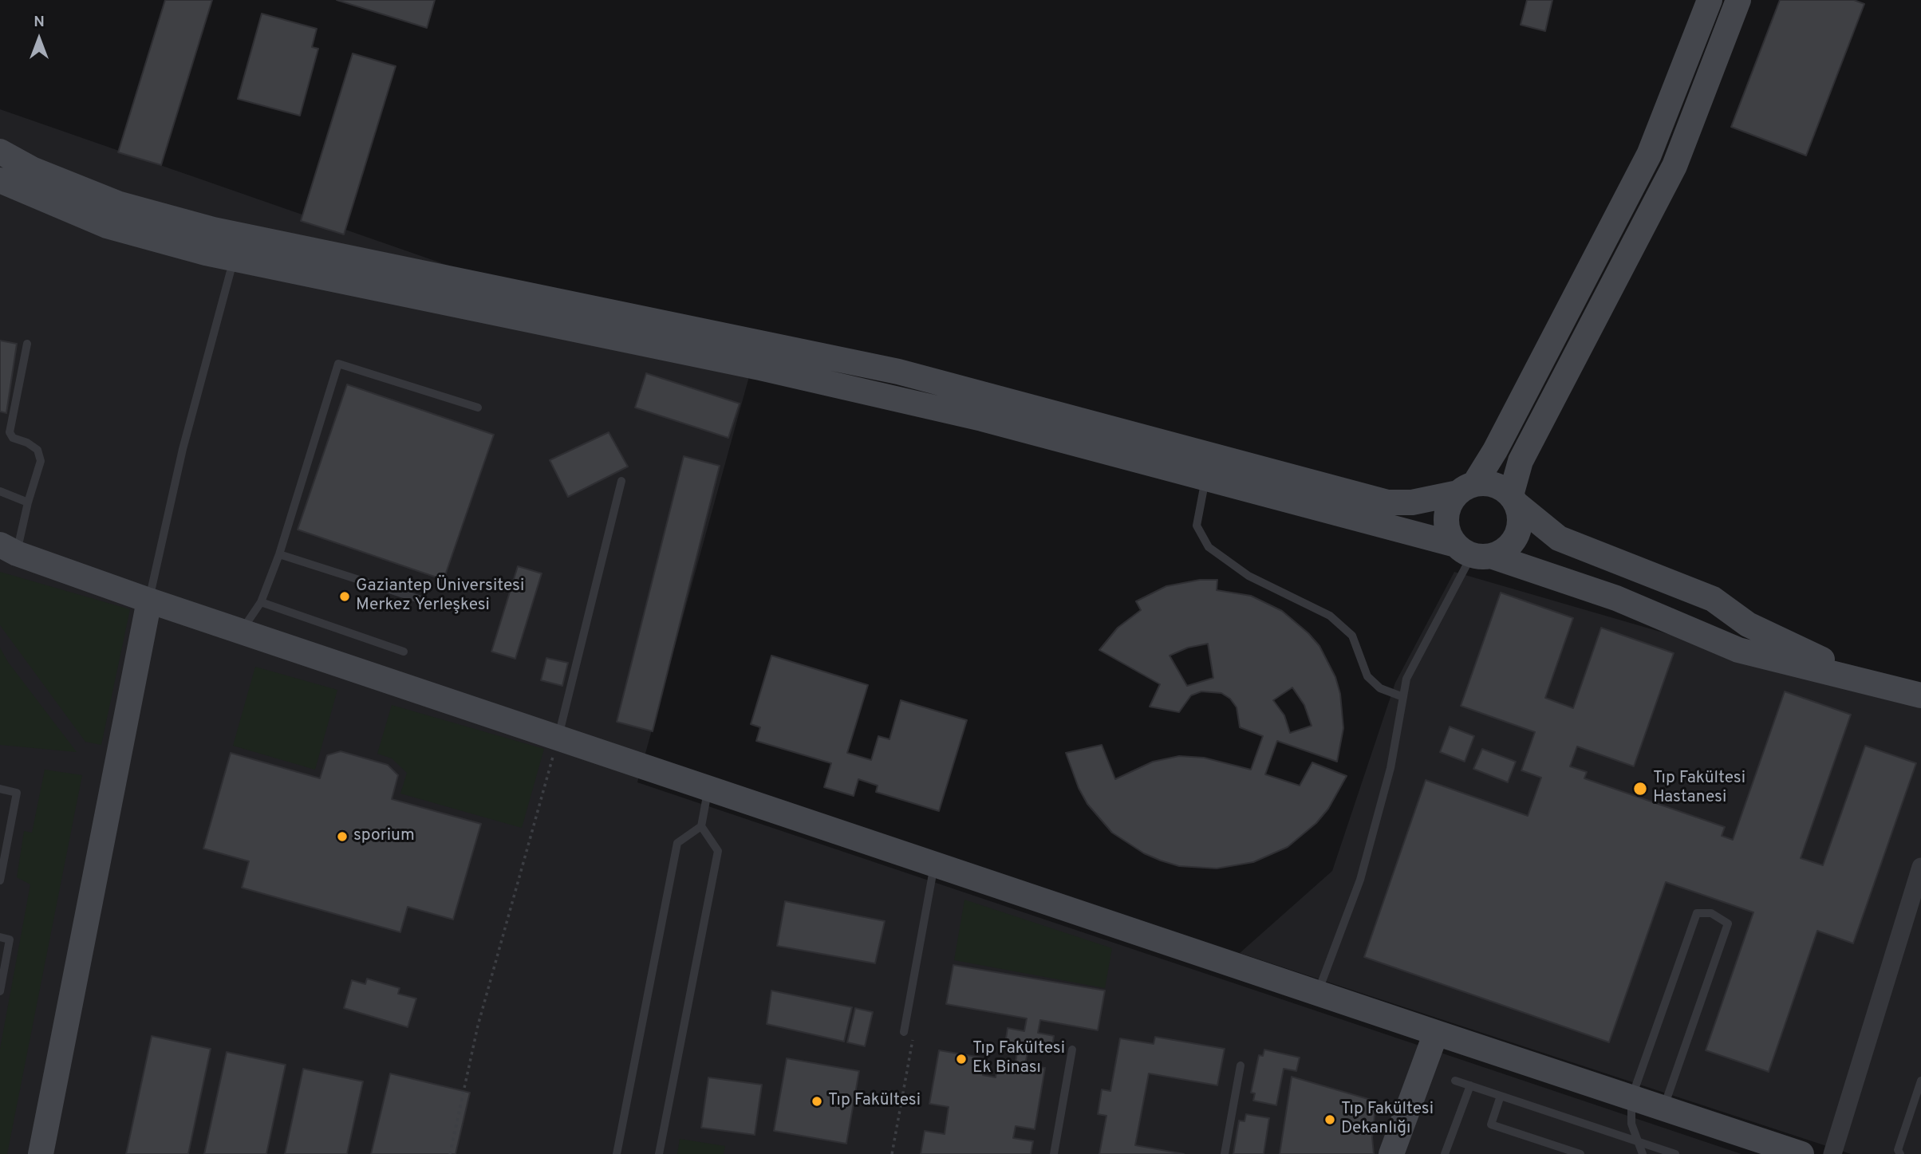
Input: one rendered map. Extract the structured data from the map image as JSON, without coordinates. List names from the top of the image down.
{
  "places": [
    "Gaziantep Üniversitesi Merkez Yerleşkesi",
    "Tıp Fakültesi Hastanesi",
    "sporium",
    "Tıp Fakültesi Ek Binası",
    "Tıp Fakültesi",
    "Tıp Fakültesi Dekanlığı"
  ],
  "north": "top"
}
